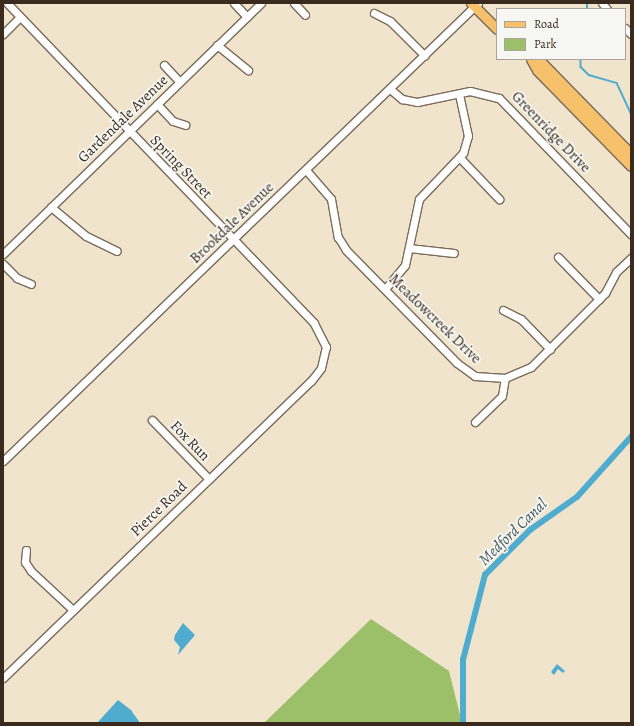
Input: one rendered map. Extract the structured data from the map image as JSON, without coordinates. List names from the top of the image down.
{
  "streets": {
    "street": [
      "Gardendale Avenue",
      "Greenridge Drive",
      "Spring Street",
      "Brookdale Avenue",
      "Meadowcreek Drive",
      "Fox Run",
      "Pierce Road"
    ]
  },
  "crossings": [
    ["Gardendale Avenue", "Spring Street"],
    ["Greenridge Drive", "Brookdale Avenue"],
    ["Spring Street", "Brookdale Avenue"],
    ["Spring Street", "Pierce Road"],
    ["Brookdale Avenue", "Meadowcreek Drive"],
    ["Fox Run", "Pierce Road"]
  ],
  "water": ["Medford Canal"],
  "legend": ["Road", "Park"]
}
